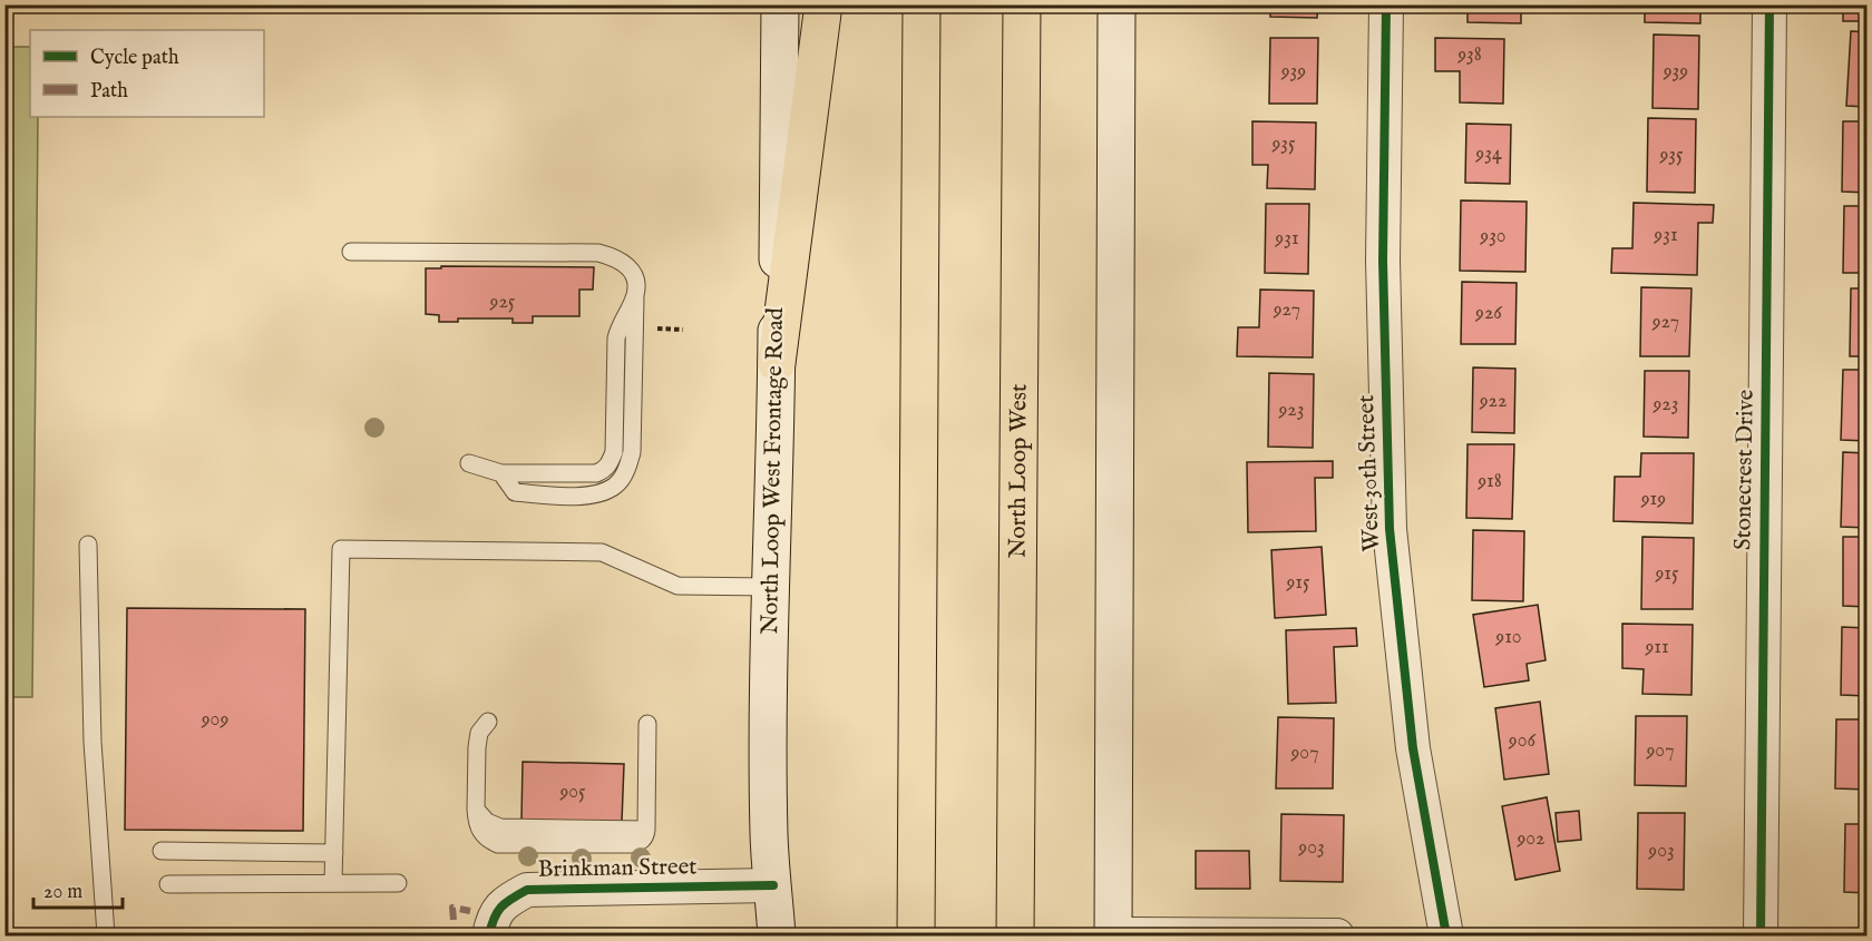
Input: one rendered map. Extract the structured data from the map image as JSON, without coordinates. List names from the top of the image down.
{
  "streets": {
    "highway": ["North Loop West"],
    "main road": ["North Loop West Frontage Road"],
    "street": ["Stonecrest Drive", "West 30th Street", "Brinkman Street"]
  },
  "crossings": [
    ["North Loop West Frontage Road", "Brinkman Street"]
  ],
  "house_numbers": [
    "938",
    "939",
    "939",
    "935",
    "934",
    "935",
    "931",
    "930",
    "931",
    "925",
    "927",
    "926",
    "927",
    "922",
    "923",
    "923",
    "918",
    "919",
    "915",
    "915",
    "910",
    "911",
    "909",
    "906",
    "907",
    "907",
    "905",
    "902",
    "903",
    "903"
  ],
  "legend": ["Cycle path", "Path"],
  "scale_bar": "20 m"
}
